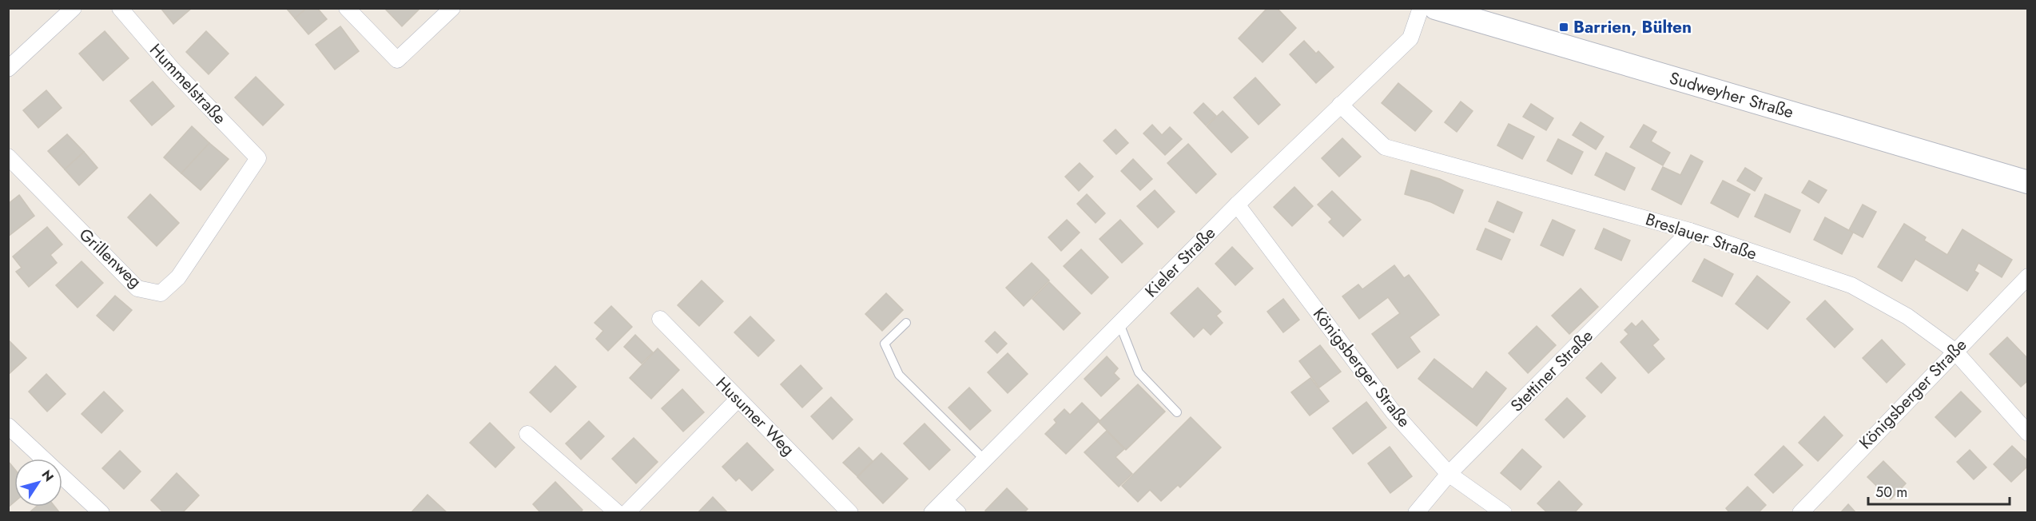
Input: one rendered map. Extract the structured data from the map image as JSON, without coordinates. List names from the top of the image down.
{
  "streets": {
    "main road": ["Sudweyher Straße"],
    "street": [
      "Hummelstraße",
      "Breslauer Straße",
      "Grillenweg",
      "Kieler Straße",
      "Königsberger Straße",
      "Stettiner Straße",
      "Husumer Weg"
    ]
  },
  "crossings": [
    ["Hummelstraße", "Grillenweg"],
    ["Breslauer Straße", "Kieler Straße"],
    ["Breslauer Straße", "Königsberger Straße"],
    ["Breslauer Straße", "Stettiner Straße"],
    ["Kieler Straße", "Königsberger Straße"],
    ["Königsberger Straße", "Stettiner Straße"]
  ],
  "places": {
    "transit": ["Barrien, Bülten"]
  },
  "scale_bar": "50 m",
  "north": "top right"
}
